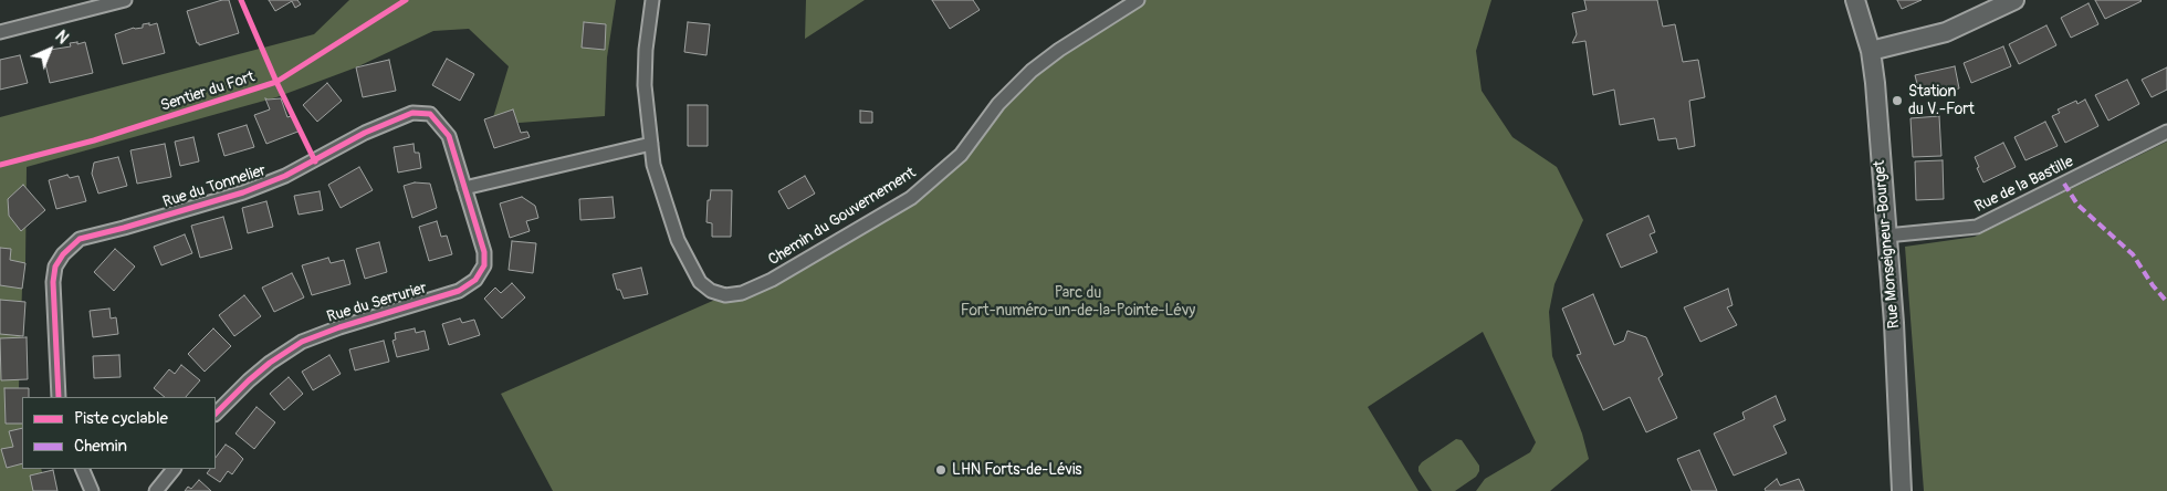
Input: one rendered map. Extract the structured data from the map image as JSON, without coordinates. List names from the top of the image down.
{
  "streets": {
    "street": [
      "Rue de la Bastille",
      "Rue du Tonnelier",
      "Chemin du Gouvernement",
      "Rue Monseigneur-Bourget",
      "Rue du Serrurier"
    ],
    "cycle path": ["Sentier du Fort"]
  },
  "crossings": [
    ["Rue de la Bastille", "Rue Monseigneur-Bourget"],
    ["Rue du Tonnelier", "Rue du Serrurier"]
  ],
  "parks": ["Parc du Fort-numéro-un-de-la-Pointe-Lévy"],
  "places": ["Station du V.-Fort", "LHN Forts-de-Lévis"],
  "legend": ["Piste cyclable", "Chemin"],
  "north": "top right"
}
